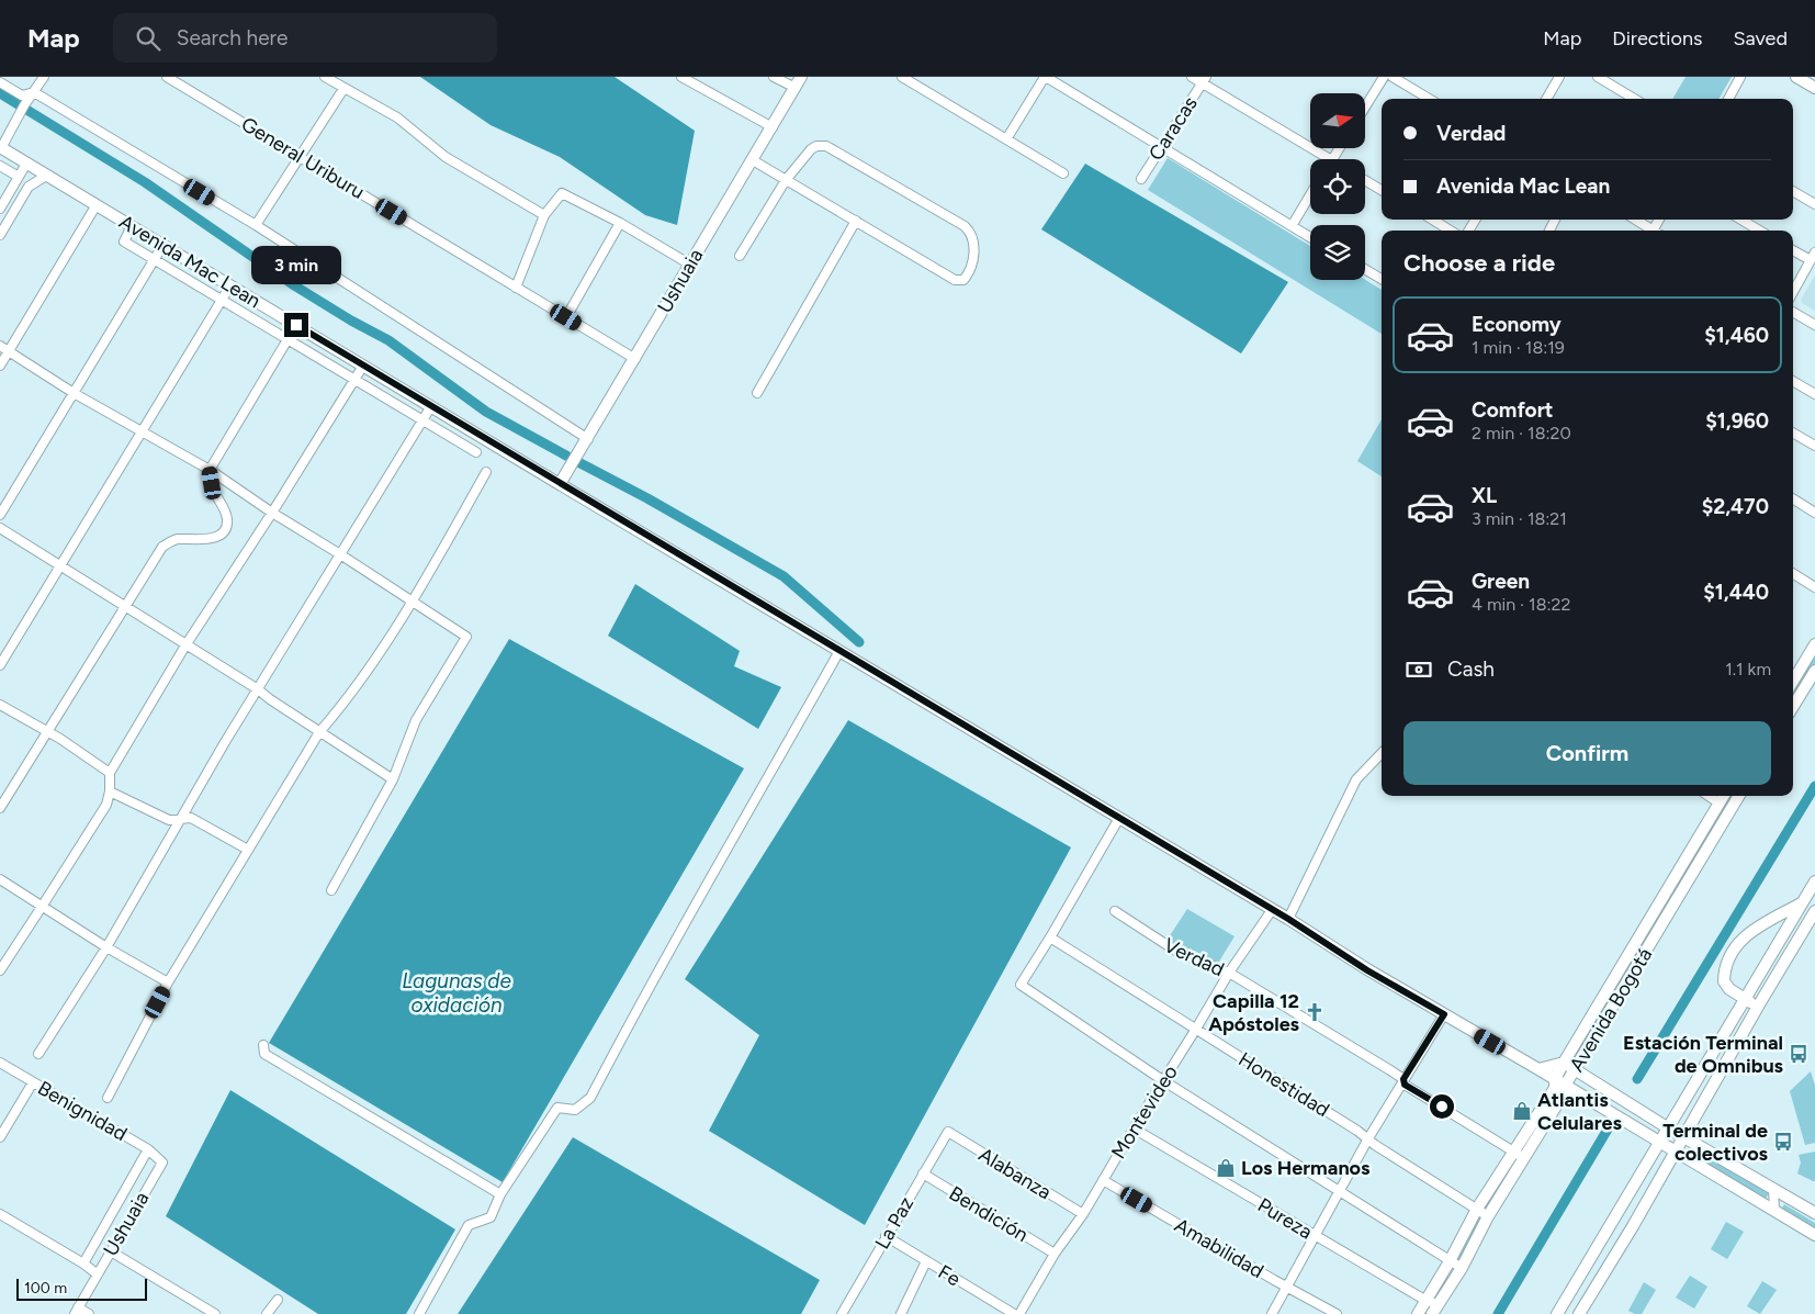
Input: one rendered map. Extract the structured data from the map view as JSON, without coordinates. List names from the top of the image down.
{
  "streets": {
    "main road": ["Avenida Mac Lean", "Ushuaia", "Avenida Bogotá"],
    "street": [
      "Caracas",
      "General Uriburu",
      "Verdad",
      "Honestidad",
      "Benignidad",
      "Montevideo",
      "Alabanza",
      "Bendición",
      "Pureza",
      "La Paz",
      "Amabilidad",
      "Fe"
    ]
  },
  "crossings": [
    ["General Uriburu", "Ushuaia"],
    ["Avenida Mac Lean", "Ushuaia"],
    ["Avenida Mac Lean", "Avenida Bogotá"],
    ["Avenida Mac Lean", "Montevideo"],
    ["Ushuaia", "Benignidad"],
    ["Verdad", "Avenida Bogotá"],
    ["Verdad", "Montevideo"],
    ["Avenida Bogotá", "Honestidad"],
    ["Avenida Bogotá", "Pureza"],
    ["Honestidad", "Montevideo"],
    ["Montevideo", "Alabanza"],
    ["Montevideo", "Bendición"],
    ["Montevideo", "Pureza"],
    ["Montevideo", "Amabilidad"],
    ["Alabanza", "La Paz"],
    ["Bendición", "La Paz"],
    ["La Paz", "Fe"]
  ],
  "water": ["Lagunas de oxidación"],
  "places": {
    "church": ["Capilla 12 Apóstoles"],
    "bus stop": ["Estación Terminal de Omnibus", "Terminal de colectivos"],
    "shop": ["Atlantis Celulares", "Los Hermanos"]
  },
  "scale_bar": "100 m",
  "north": "right",
  "page": {
    "header": "Map",
    "search": "Search here",
    "nav": ["Map", "Directions", "Saved"],
    "banner": ["Verdad", "Avenida Mac Lean"],
    "heading": "Choose a ride",
    "bubble": "3 min",
    "list": [
      {
        "name": "Economy",
        "note": "1 min · 18:19",
        "value": "$1,460"
      },
      {
        "name": "Comfort",
        "note": "2 min · 18:20",
        "value": "$1,960"
      },
      {
        "name": "XL",
        "note": "3 min · 18:21",
        "value": "$2,470"
      },
      {
        "name": "Green",
        "note": "4 min · 18:22",
        "value": "$1,440"
      }
    ],
    "pay": ["Cash", "1.1 km"],
    "buttons": "Confirm",
    "scale": "100 m"
  }
}
